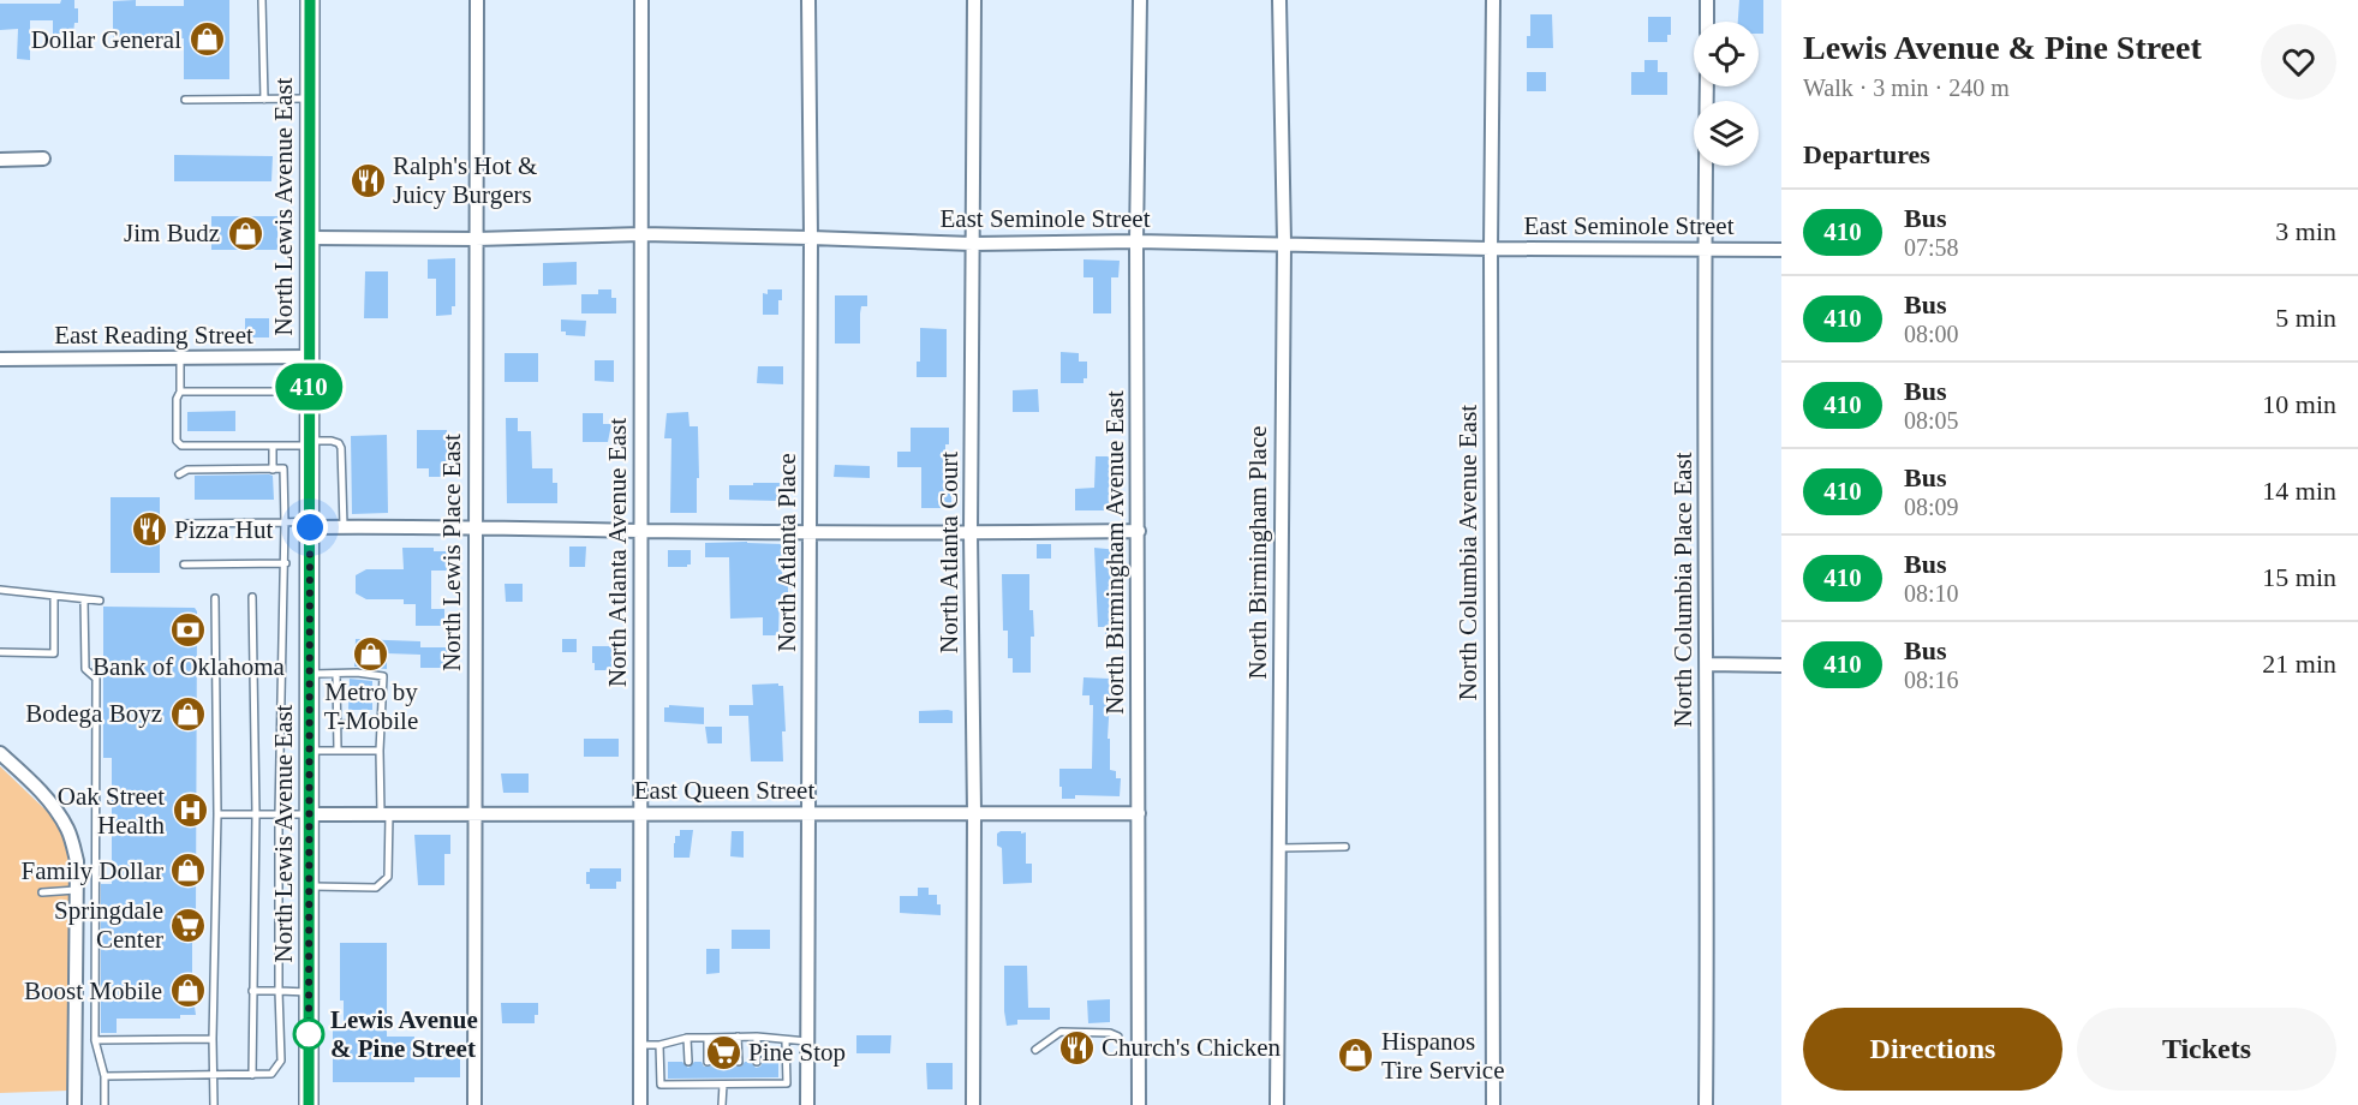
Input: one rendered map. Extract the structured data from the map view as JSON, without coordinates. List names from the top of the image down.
{
  "streets": {
    "main road": ["North Lewis Avenue East"],
    "street": [
      "East Seminole Street",
      "East Reading Street",
      "North Lewis Place East",
      "North Atlanta Avenue East",
      "North Atlanta Place",
      "North Atlanta Court",
      "North Birmingham Avenue East",
      "North Birmingham Place",
      "North Columbia Avenue East",
      "North Columbia Place East",
      "East Queen Street"
    ]
  },
  "crossings": [
    ["North Lewis Avenue East", "East Seminole Street"],
    ["North Lewis Avenue East", "East Reading Street"],
    ["North Lewis Avenue East", "East Queen Street"],
    ["East Seminole Street", "North Lewis Place East"],
    ["East Seminole Street", "North Atlanta Avenue East"],
    ["East Seminole Street", "North Atlanta Place"],
    ["East Seminole Street", "North Atlanta Court"],
    ["East Seminole Street", "North Birmingham Avenue East"],
    ["East Seminole Street", "North Birmingham Place"],
    ["East Seminole Street", "North Columbia Avenue East"],
    ["East Seminole Street", "North Columbia Place East"],
    ["North Lewis Place East", "East Queen Street"],
    ["North Atlanta Avenue East", "East Queen Street"],
    ["North Atlanta Place", "East Queen Street"],
    ["North Atlanta Court", "East Queen Street"],
    ["North Birmingham Avenue East", "East Queen Street"]
  ],
  "places": {
    "shop": [
      "Dollar General",
      "Jim Budz",
      "Metro by T-Mobile",
      "Bodega Boyz",
      "Family Dollar",
      "Boost Mobile",
      "Hispanos Tire Service"
    ],
    "restaurant": ["Ralph's Hot & Juicy Burgers", "Pizza Hut", "Church's Chicken"],
    "bank": ["Bank of Oklahoma"],
    "hospital": ["Oak Street Health"],
    "supermarket": ["Springdale Center", "Pine Stop"],
    "other": ["Lewis Avenue & Pine Street"]
  },
  "lines": ["bus line 410"],
  "page": {
    "on_map": "410",
    "heading": [
      ["Lewis Avenue & Pine Street", "Walk · 3 min · 240 m"],
      "Departures"
    ],
    "list": [
      {
        "mark": "410",
        "name": "Bus",
        "note": "07:58",
        "value": "3 min"
      },
      {
        "mark": "410",
        "name": "Bus",
        "note": "08:00",
        "value": "5 min"
      },
      {
        "mark": "410",
        "name": "Bus",
        "note": "08:05",
        "value": "10 min"
      },
      {
        "mark": "410",
        "name": "Bus",
        "note": "08:09",
        "value": "14 min"
      },
      {
        "mark": "410",
        "name": "Bus",
        "note": "08:10",
        "value": "15 min"
      },
      {
        "mark": "410",
        "name": "Bus",
        "note": "08:16",
        "value": "21 min"
      }
    ],
    "buttons": ["Directions", "Tickets"]
  }
}
